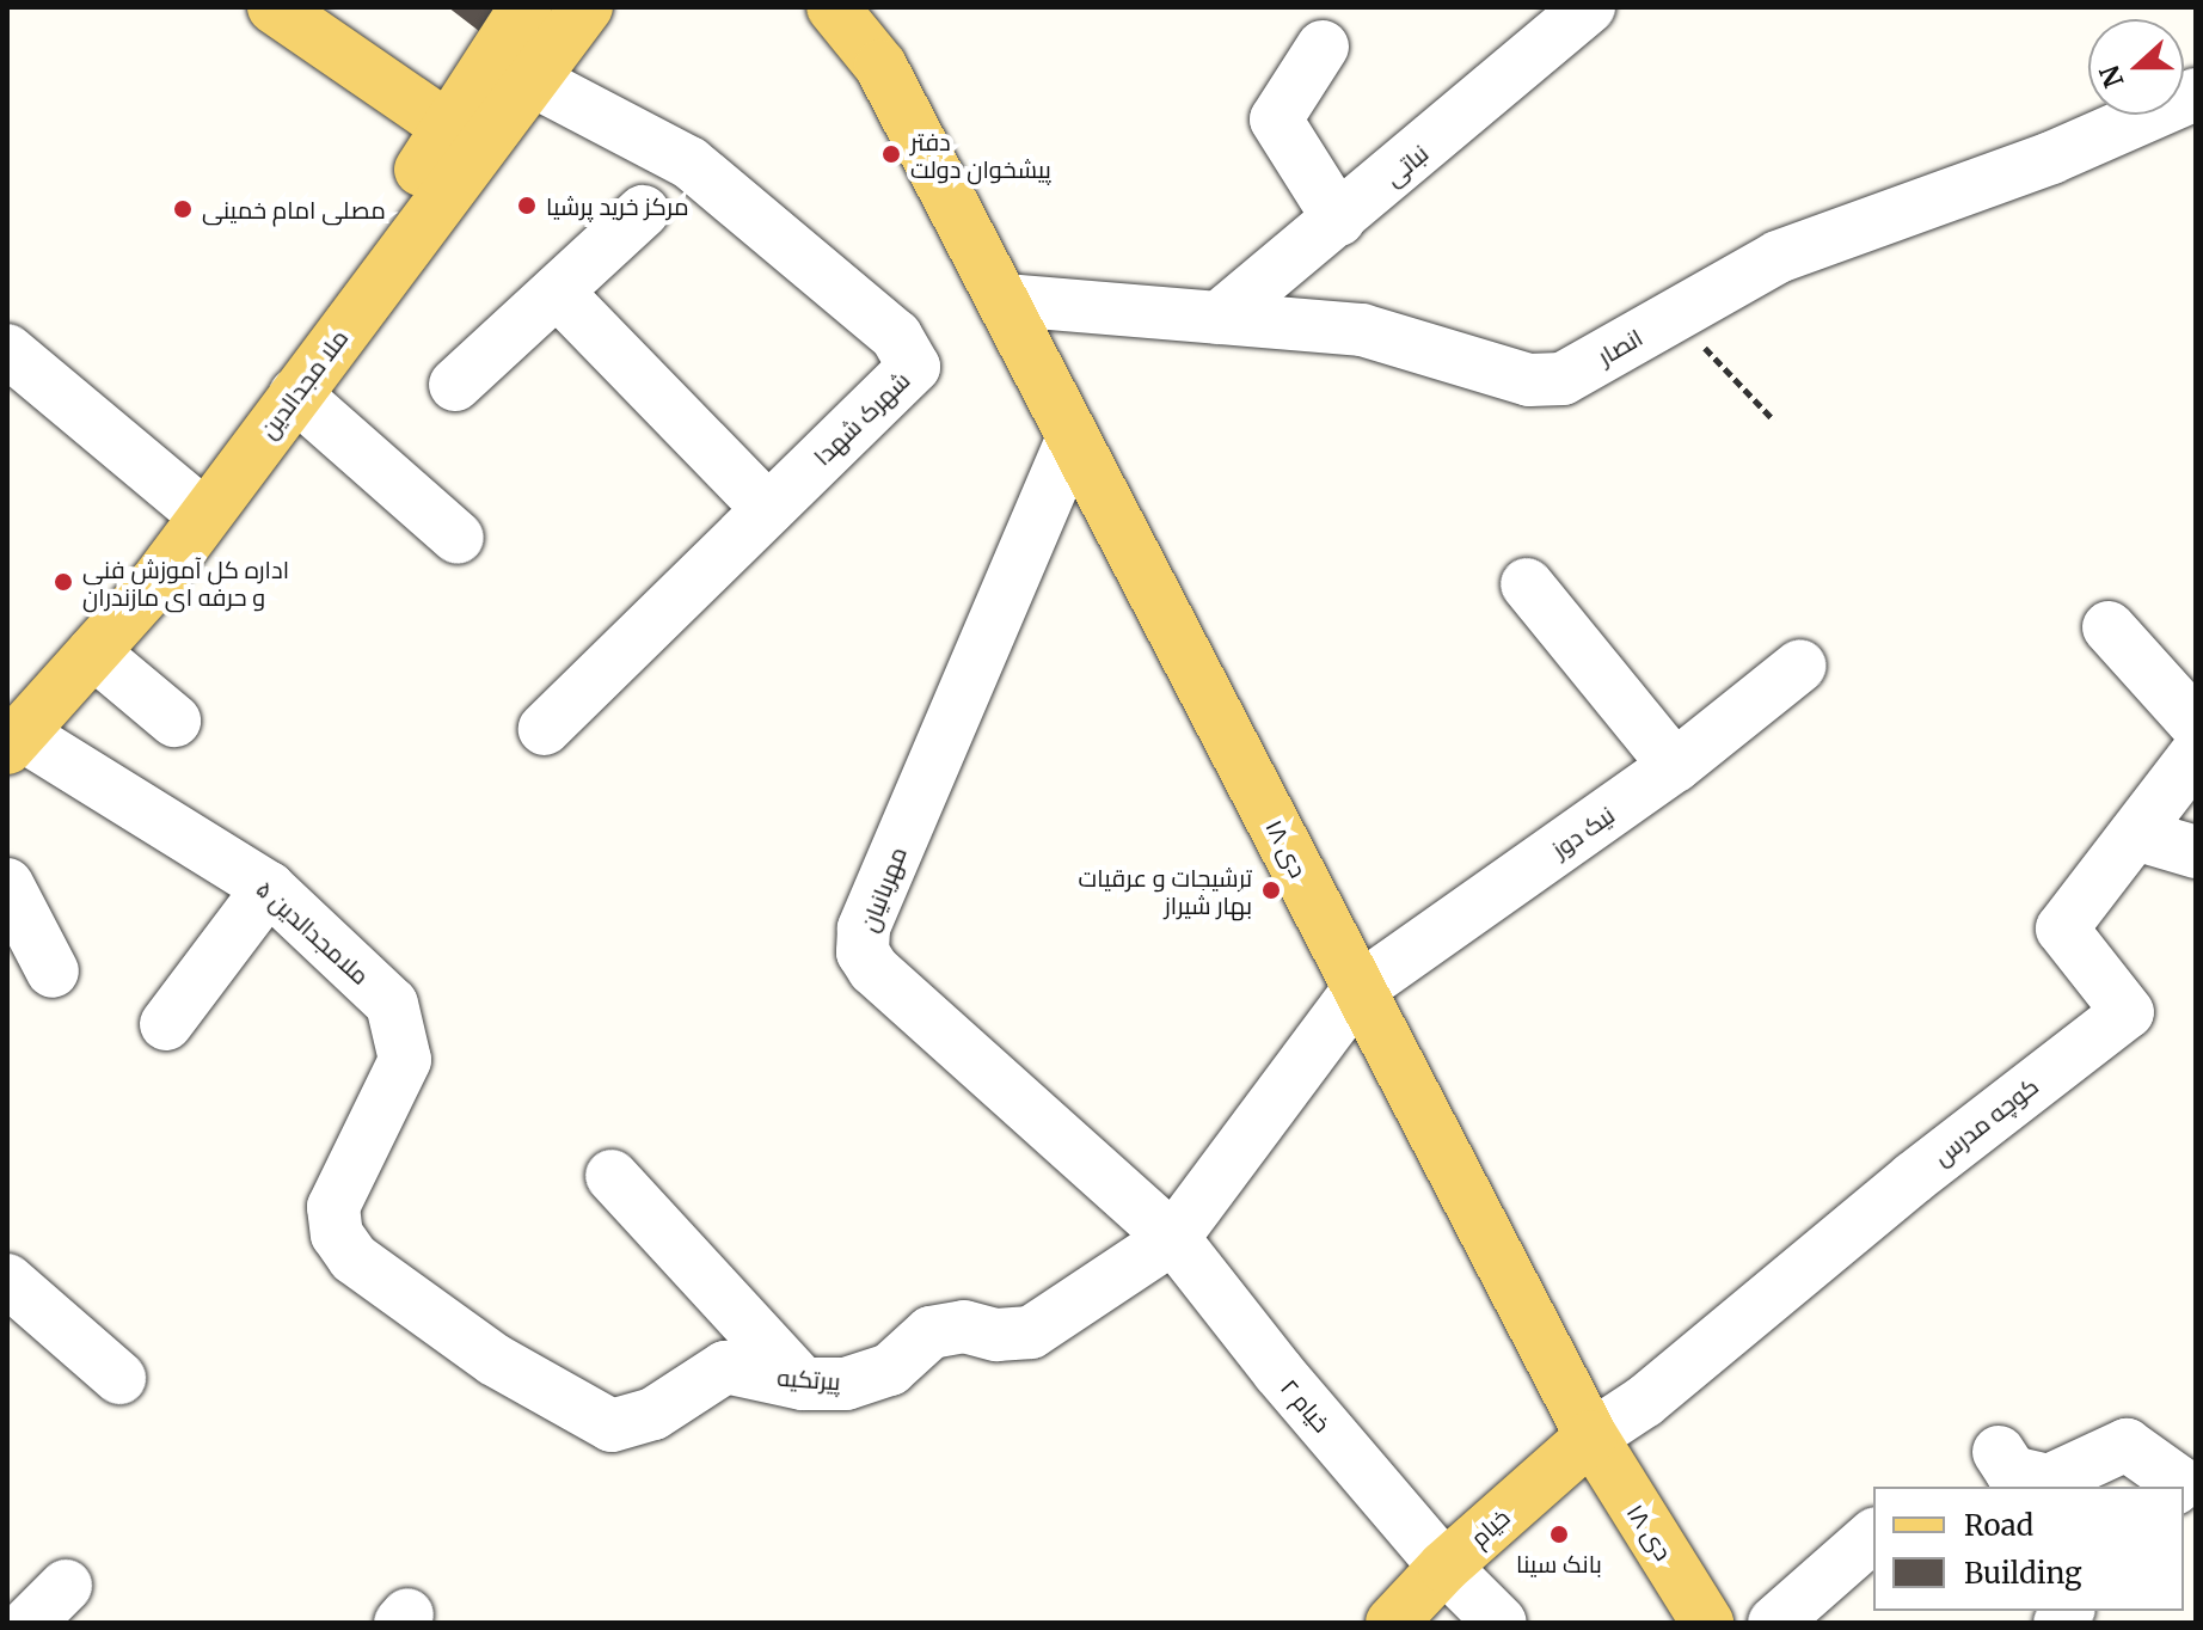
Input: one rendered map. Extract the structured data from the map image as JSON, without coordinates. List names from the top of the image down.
{
  "streets": {
    "main road": ["ملا مجدالدین", "۱۸ دی", "خیام"],
    "street": [
      "نباتی",
      "انصار",
      "شهرک شهدا",
      "نیک دوز",
      "مهربانیان",
      "ملامجدالدین ۵",
      "کوچه مدرس",
      "پیرتکیه",
      "خیام ۲"
    ]
  },
  "crossings": [
    ["نباتی", "انصار"],
    ["انصار", "۱۸ دی"],
    ["ملا مجدالدین", "شهرک شهدا"],
    ["ملا مجدالدین", "ملامجدالدین ۵"],
    ["نیک دوز", "۱۸ دی"],
    ["نیک دوز", "پیرتکیه"],
    ["۱۸ دی", "مهربانیان"],
    ["۱۸ دی", "کوچه مدرس"],
    ["۱۸ دی", "پیرتکیه"],
    ["۱۸ دی", "خیام"],
    ["مهربانیان", "پیرتکیه"],
    ["مهربانیان", "خیام ۲"],
    ["ملامجدالدین ۵", "پیرتکیه"],
    ["کوچه مدرس", "خیام"],
    ["پیرتکیه", "خیام ۲"],
    ["خیام ۲", "خیام"]
  ],
  "places": [
    "دفتر پیشخوان دولت",
    "مرکز خرید پرشیا",
    "مصلی امام خمینی",
    "اداره کل آموزش فنی و حرفه ای مازندران",
    "ترشیجات و عرقیات بهار شیراز",
    "بانک سینا"
  ],
  "legend": ["Road", "Building"],
  "north": "left"
}
